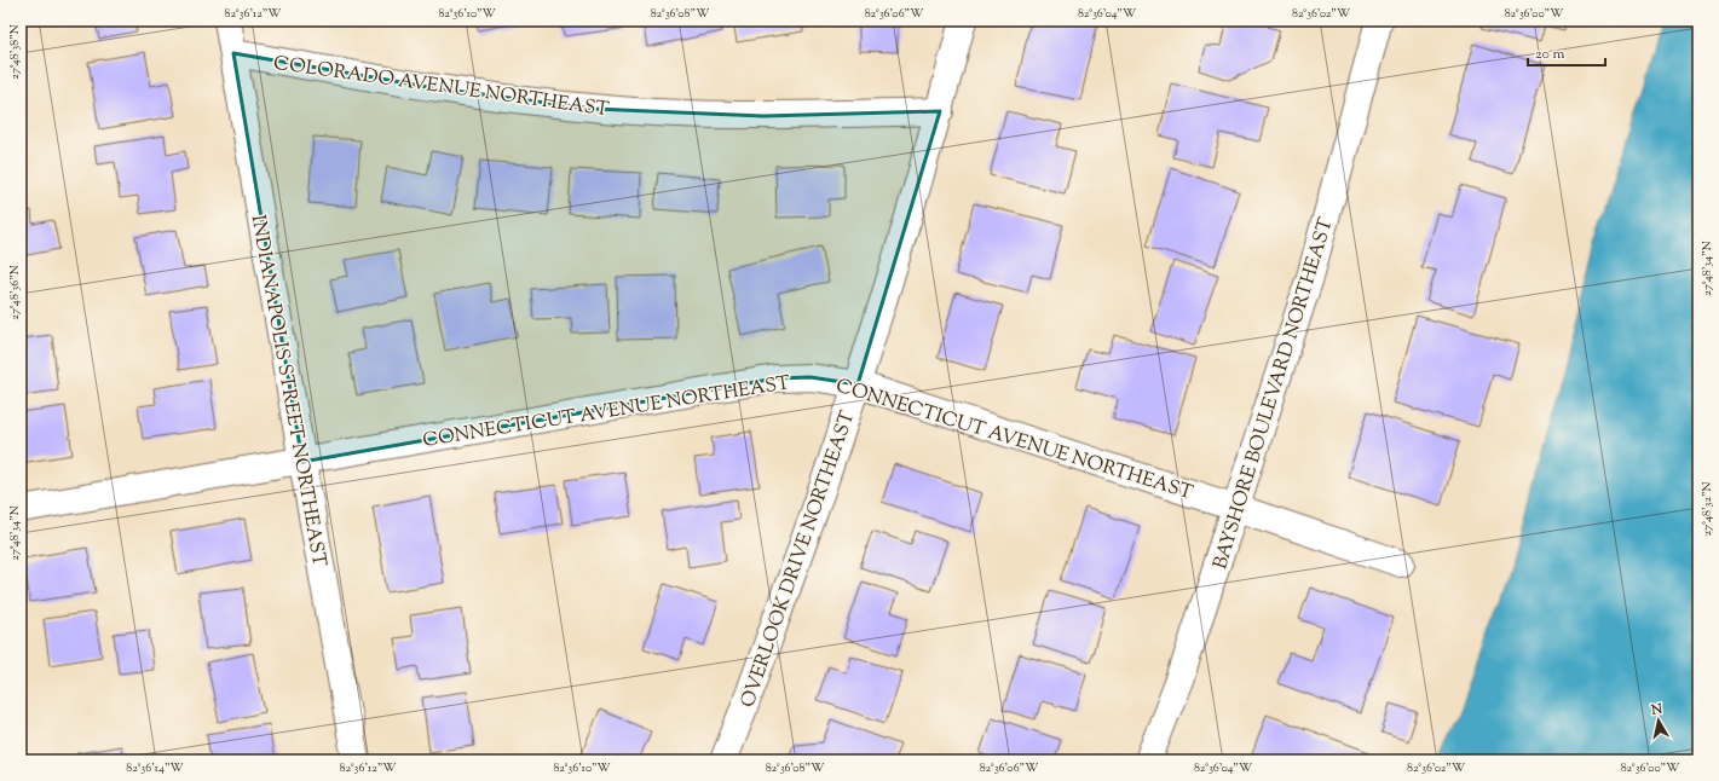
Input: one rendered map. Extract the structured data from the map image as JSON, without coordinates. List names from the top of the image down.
{
  "streets": {
    "street": [
      "COLORADO AVENUE NORTHEAST",
      "INDIANAPOLIS STREET NORTHEAST",
      "BAYSHORE BOULEVARD NORTHEAST",
      "CONNECTICUT AVENUE NORTHEAST",
      "OVERLOOK DRIVE NORTHEAST"
    ]
  },
  "crossings": [
    ["COLORADO AVENUE NORTHEAST", "INDIANAPOLIS STREET NORTHEAST"],
    ["COLORADO AVENUE NORTHEAST", "OVERLOOK DRIVE NORTHEAST"],
    ["INDIANAPOLIS STREET NORTHEAST", "CONNECTICUT AVENUE NORTHEAST"],
    ["BAYSHORE BOULEVARD NORTHEAST", "CONNECTICUT AVENUE NORTHEAST"],
    ["CONNECTICUT AVENUE NORTHEAST", "OVERLOOK DRIVE NORTHEAST"]
  ],
  "scale_bar": "20 m",
  "north": "top",
  "coordinates": [
    "82°36'12\"W",
    "82°36'10\"W",
    "82°36'08\"W",
    "82°36'06\"W",
    "82°36'04\"W",
    "82°36'02\"W",
    "82°36'00\"W",
    "27°48'38\"N",
    "27°48'34\"N",
    "27°48'36\"N",
    "27°48'32\"N",
    "82°36'14\"W"
  ]
}
